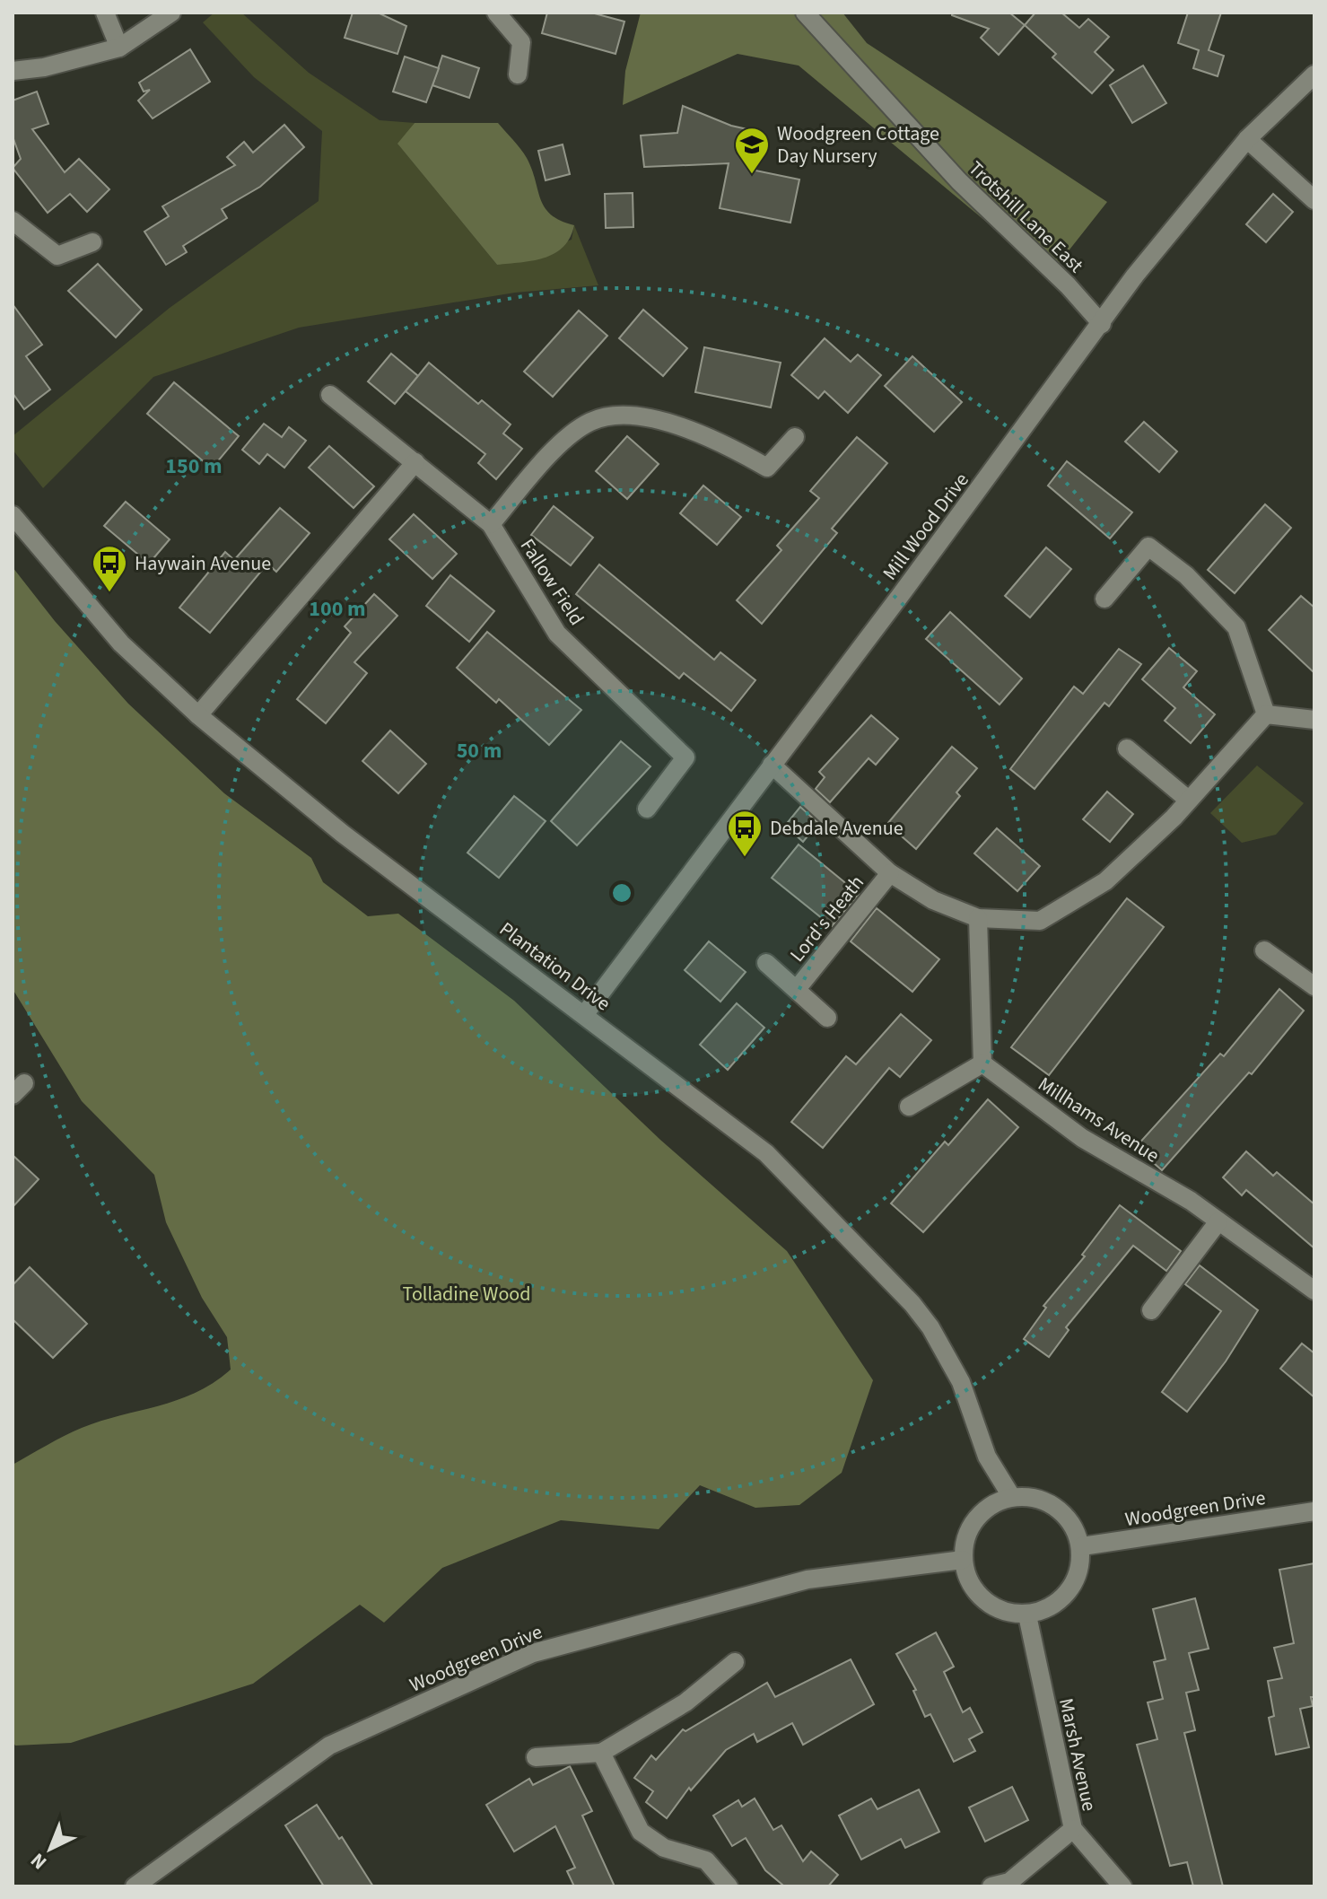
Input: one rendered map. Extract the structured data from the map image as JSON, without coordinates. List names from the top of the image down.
{
  "streets": {
    "street": [
      "Trotshill Lane East",
      "Mill Wood Drive",
      "Fallow Field",
      "Lord's Heath",
      "Plantation Drive",
      "Millhams Avenue",
      "Woodgreen Drive",
      "Marsh Avenue"
    ]
  },
  "crossings": [
    ["Trotshill Lane East", "Mill Wood Drive"],
    ["Mill Wood Drive", "Plantation Drive"],
    ["Plantation Drive", "Woodgreen Drive"],
    ["Plantation Drive", "Marsh Avenue"],
    ["Woodgreen Drive", "Marsh Avenue"]
  ],
  "parks": ["Tolladine Wood"],
  "places": {
    "school or university": ["Woodgreen Cottage Day Nursery"],
    "bus stop": ["Haywain Avenue", "Debdale Avenue"]
  },
  "north": "bottom left",
  "rings": ["150 m", "100 m", "50 m"]
}
